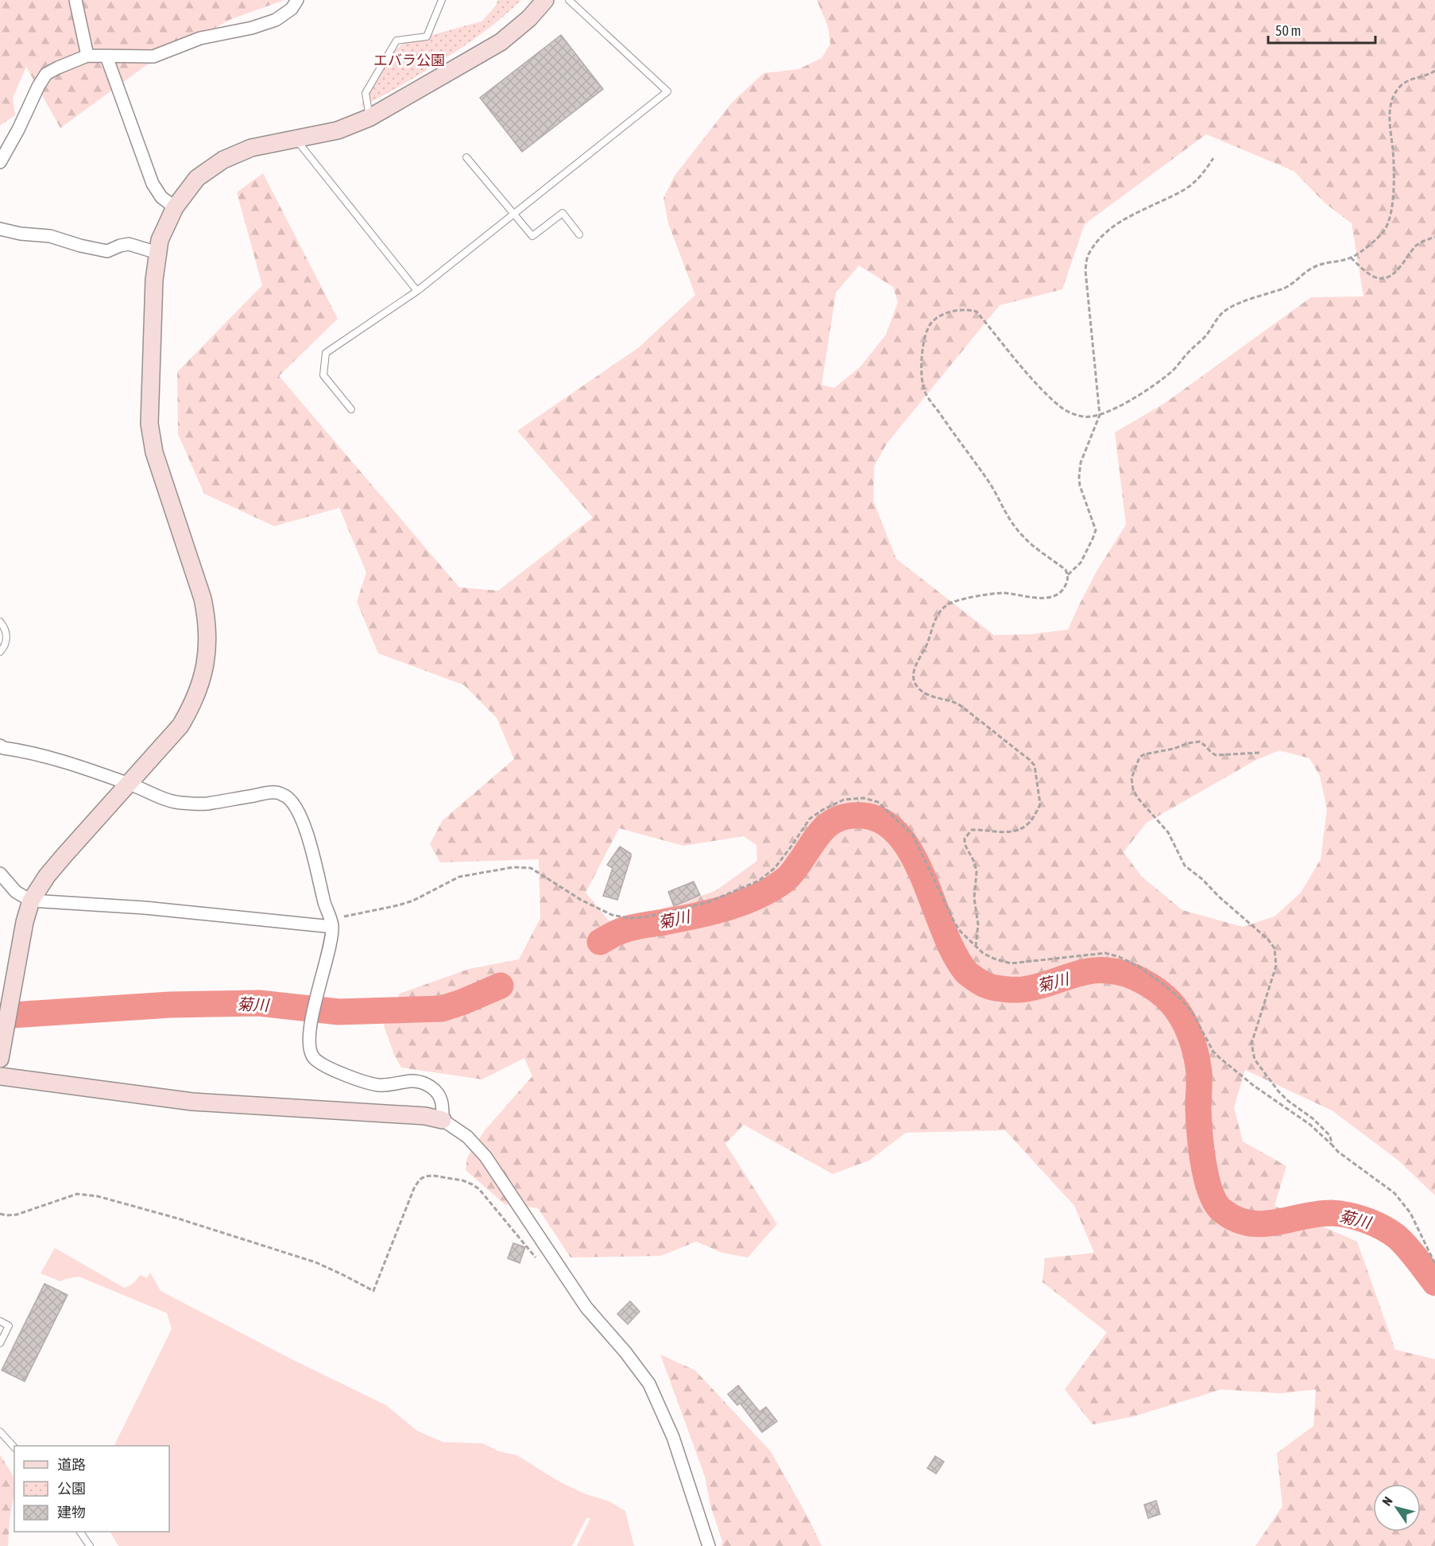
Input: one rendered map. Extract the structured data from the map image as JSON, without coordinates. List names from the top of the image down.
{
  "water": ["菊川"],
  "parks": ["エバラ公園"],
  "legend": ["道路", "公園", "建物"],
  "scale_bar": "50 m",
  "north": "top left"
}
